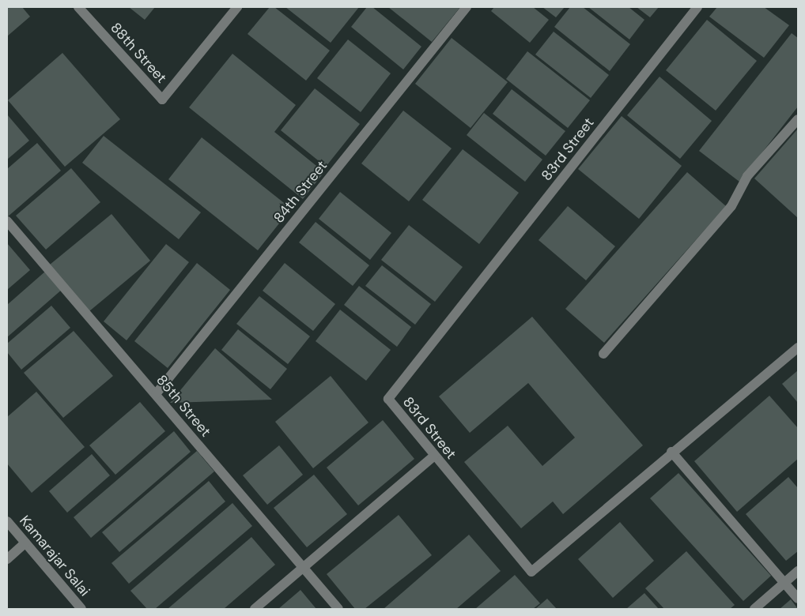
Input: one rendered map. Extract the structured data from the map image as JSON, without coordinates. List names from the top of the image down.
{
  "streets": {
    "street": [
      "88th Street",
      "83rd Street",
      "84th Street",
      "85th Street",
      "Kamarajar Salai"
    ]
  },
  "crossings": [
    ["84th Street", "85th Street"]
  ]
}
